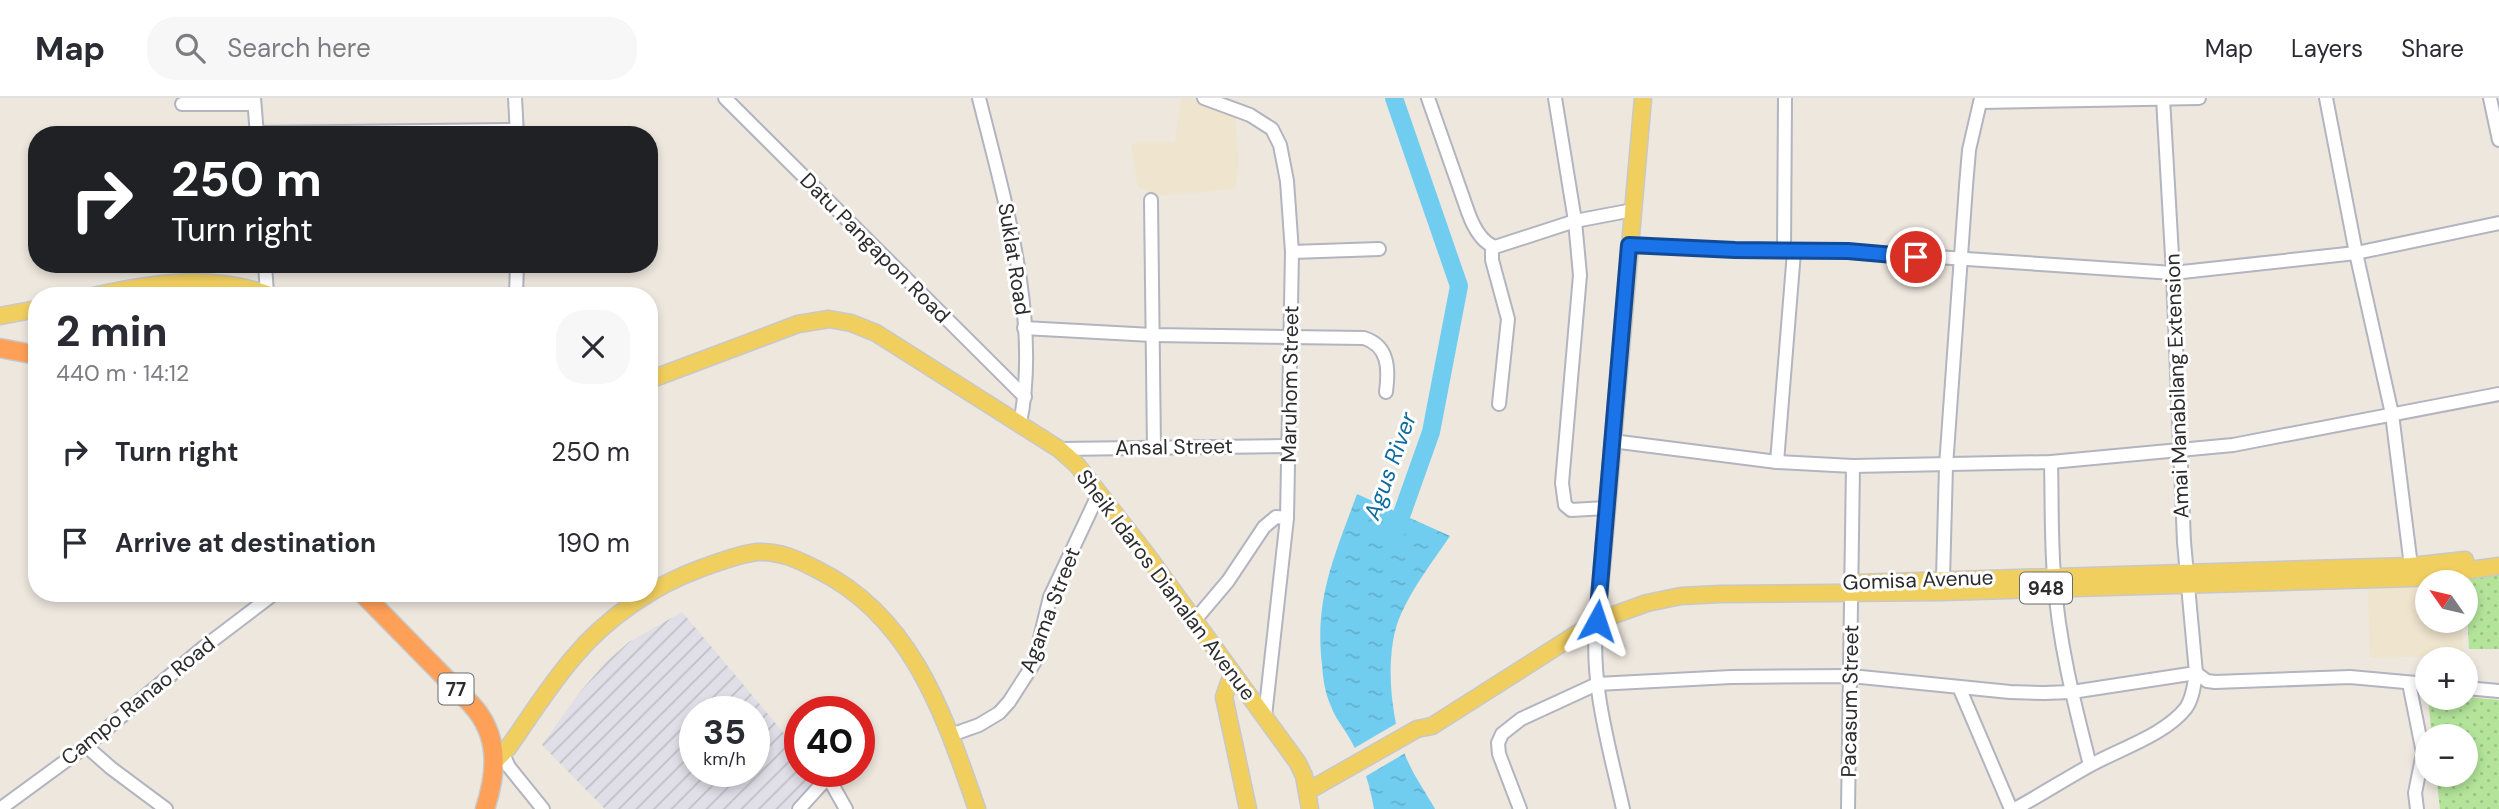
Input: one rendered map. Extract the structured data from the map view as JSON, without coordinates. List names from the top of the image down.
{
  "streets": {
    "highway": ["77"],
    "main road": ["Gomisa Avenue", "Sheik Idaros Dianalan Avenue", "948"],
    "street": [
      "Datu Pangapon Road",
      "Suklat Road",
      "Maruhom Street",
      "Amai Manabilang Extension",
      "Ansal Street",
      "Agama Street",
      "Campo Ranao Road",
      "Pacasum Street"
    ]
  },
  "crossings": [
    ["Datu Pangapon Road", "Suklat Road"],
    ["Suklat Road", "Sheik Idaros Dianalan Avenue"],
    ["Maruhom Street", "Ansal Street"],
    ["Maruhom Street", "Sheik Idaros Dianalan Avenue"],
    ["Amai Manabilang Extension", "Gomisa Avenue"],
    ["Ansal Street", "Sheik Idaros Dianalan Avenue"],
    ["Gomisa Avenue", "Sheik Idaros Dianalan Avenue"],
    ["Gomisa Avenue", "Pacasum Street"],
    ["Sheik Idaros Dianalan Avenue", "Agama Street"]
  ],
  "water": ["Agus River"],
  "north": "top left",
  "page": {
    "header": "Map",
    "search": "Search here",
    "nav": ["Map", "Layers", "Share"],
    "turn": ["250 m", "Turn right"],
    "heading": ["2 min", "440 m · 14:12"],
    "list": [
      {
        "name": "Turn right",
        "value": "250 m"
      },
      {
        "name": "Arrive at destination",
        "value": "190 m"
      }
    ],
    "map_buttons": ["+", "−"],
    "speed": "35 km/h",
    "limit": "40"
  }
}
